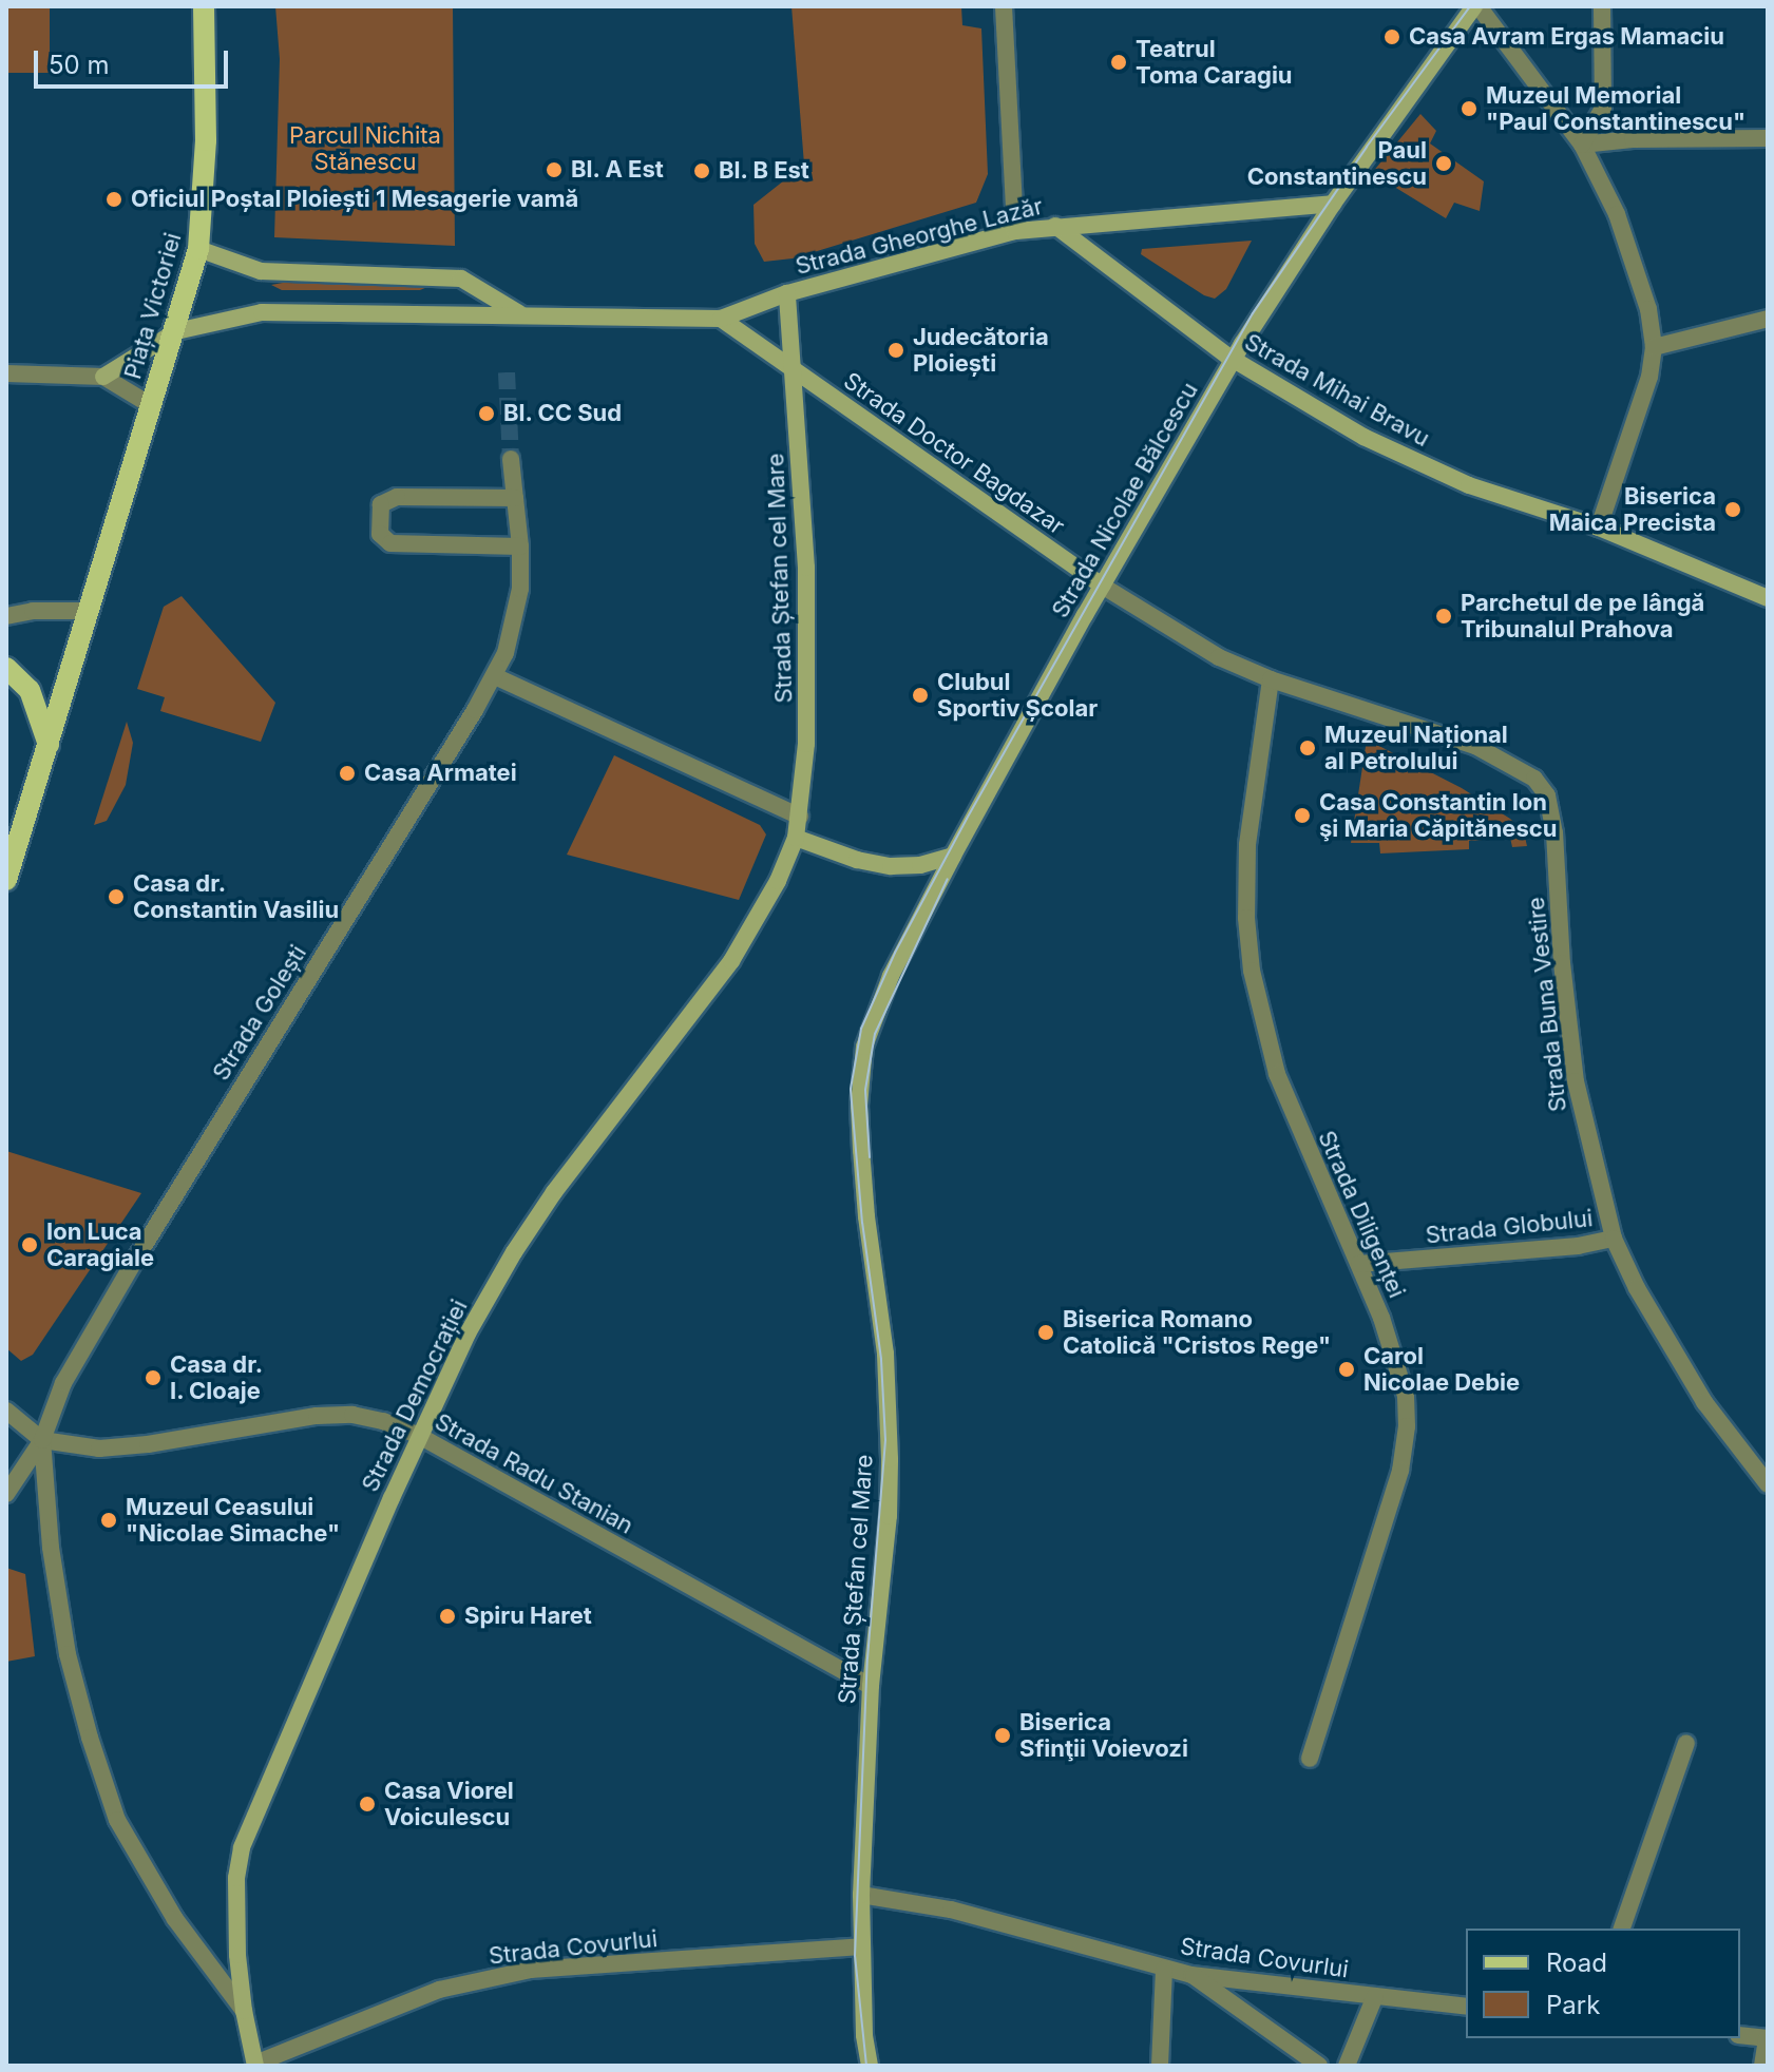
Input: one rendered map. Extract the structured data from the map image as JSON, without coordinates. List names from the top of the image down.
{
  "streets": {
    "main road": [
      "Strada Gheorghe Lazăr",
      "Piața Victoriei",
      "Strada Mihai Bravu",
      "Strada Doctor Bagdazar",
      "Strada Nicolae Bălcescu",
      "Strada Ștefan cel Mare",
      "Strada Democrației"
    ],
    "street": [
      "Strada Buna Vestire",
      "Strada Golești",
      "Strada Diligenței",
      "Strada Globului",
      "Strada Radu Stanian",
      "Strada Covurlui"
    ]
  },
  "crossings": [
    ["Strada Gheorghe Lazăr", "Piața Victoriei"],
    ["Strada Gheorghe Lazăr", "Strada Mihai Bravu"],
    ["Strada Gheorghe Lazăr", "Strada Doctor Bagdazar"],
    ["Strada Gheorghe Lazăr", "Strada Nicolae Bălcescu"],
    ["Strada Gheorghe Lazăr", "Strada Ștefan cel Mare"],
    ["Strada Mihai Bravu", "Strada Nicolae Bălcescu"],
    ["Strada Doctor Bagdazar", "Strada Nicolae Bălcescu"],
    ["Strada Doctor Bagdazar", "Strada Ștefan cel Mare"],
    ["Strada Doctor Bagdazar", "Strada Buna Vestire"],
    ["Strada Doctor Bagdazar", "Strada Diligenței"],
    ["Strada Nicolae Bălcescu", "Strada Ștefan cel Mare"],
    ["Strada Ștefan cel Mare", "Strada Democrației"],
    ["Strada Ștefan cel Mare", "Strada Radu Stanian"],
    ["Strada Ștefan cel Mare", "Strada Covurlui"],
    ["Strada Buna Vestire", "Strada Globului"],
    ["Strada Golești", "Strada Radu Stanian"],
    ["Strada Diligenței", "Strada Globului"],
    ["Strada Democrației", "Strada Radu Stanian"],
    ["Strada Democrației", "Strada Covurlui"]
  ],
  "parks": ["Parcul Nichita Stănescu"],
  "places": [
    "Casa Avram Ergas Mamaciu",
    "Teatrul Toma Caragiu",
    "Muzeul Memorial \"Paul Constantinescu\"",
    "Paul Constantinescu",
    "Bl. A Est",
    "Bl. B Est",
    "Oficiul Poștal Ploiești 1 Mesagerie vamă",
    "Judecătoria Ploiești",
    "Bl. CC Sud",
    "Biserica Maica Precista",
    "Parchetul de pe lângă Tribunalul Prahova",
    "Clubul Sportiv Școlar",
    "Muzeul Național al Petrolului",
    "Casa Armatei",
    "Casa Constantin Ion şi Maria Căpitănescu",
    "Casa dr. Constantin Vasiliu",
    "Ion Luca Caragiale",
    "Biserica Romano Catolică \"Cristos Rege\"",
    "Carol Nicolae Debie",
    "Casa dr. I. Cloaje",
    "Muzeul Ceasului \"Nicolae Simache\"",
    "Spiru Haret",
    "Biserica Sfinţii Voievozi",
    "Casa Viorel Voiculescu"
  ],
  "legend": ["Road", "Park"],
  "scale_bar": "50 m"
}
